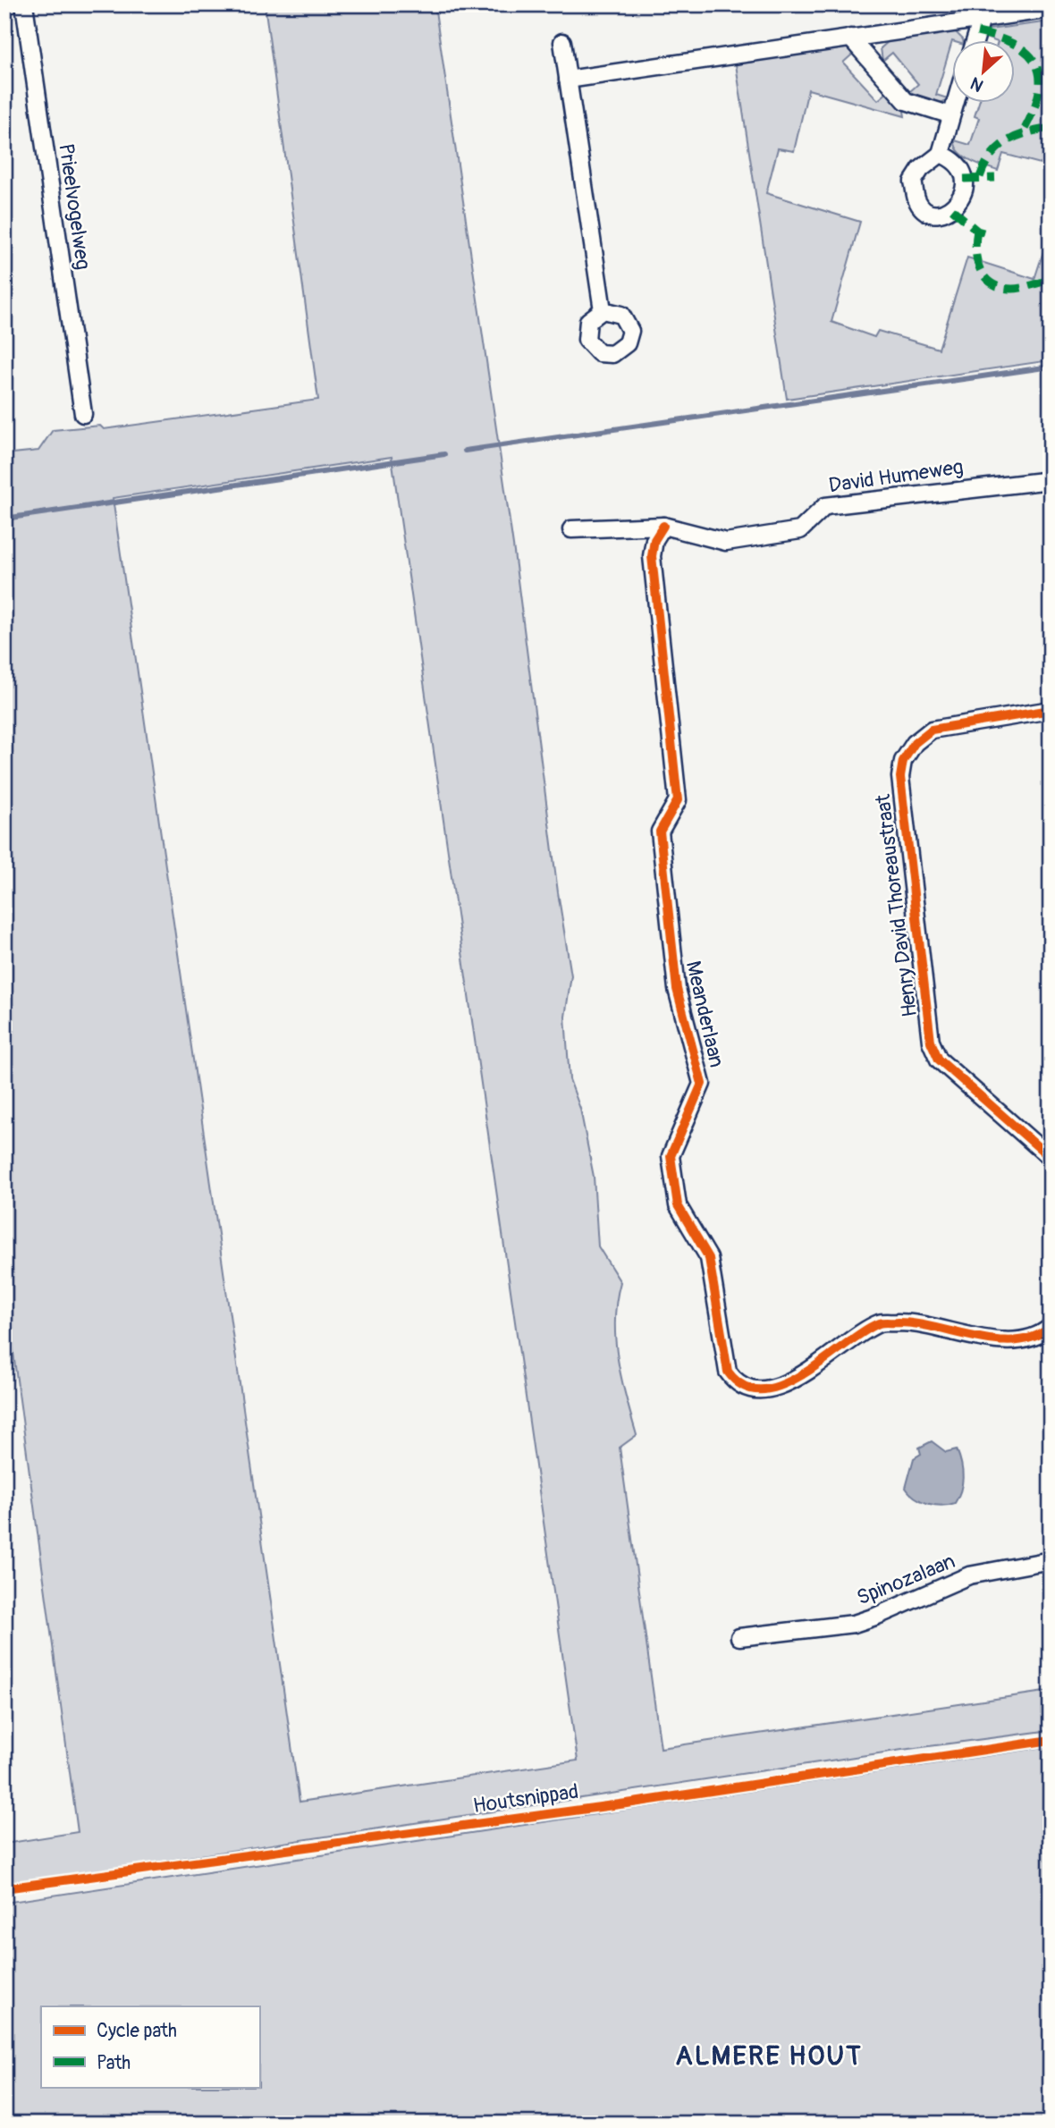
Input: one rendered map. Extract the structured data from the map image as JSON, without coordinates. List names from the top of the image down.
{
  "streets": {
    "street": [
      "Prieelvogelweg",
      "David Humeweg",
      "Henry David Thoreaustraat",
      "Meanderlaan",
      "Spinozalaan"
    ],
    "cycle path": ["Houtsnippad"]
  },
  "crossings": [
    ["David Humeweg", "Meanderlaan"]
  ],
  "districts": ["ALMERE HOUT"],
  "legend": ["Cycle path", "Path"],
  "north": "bottom left"
}
